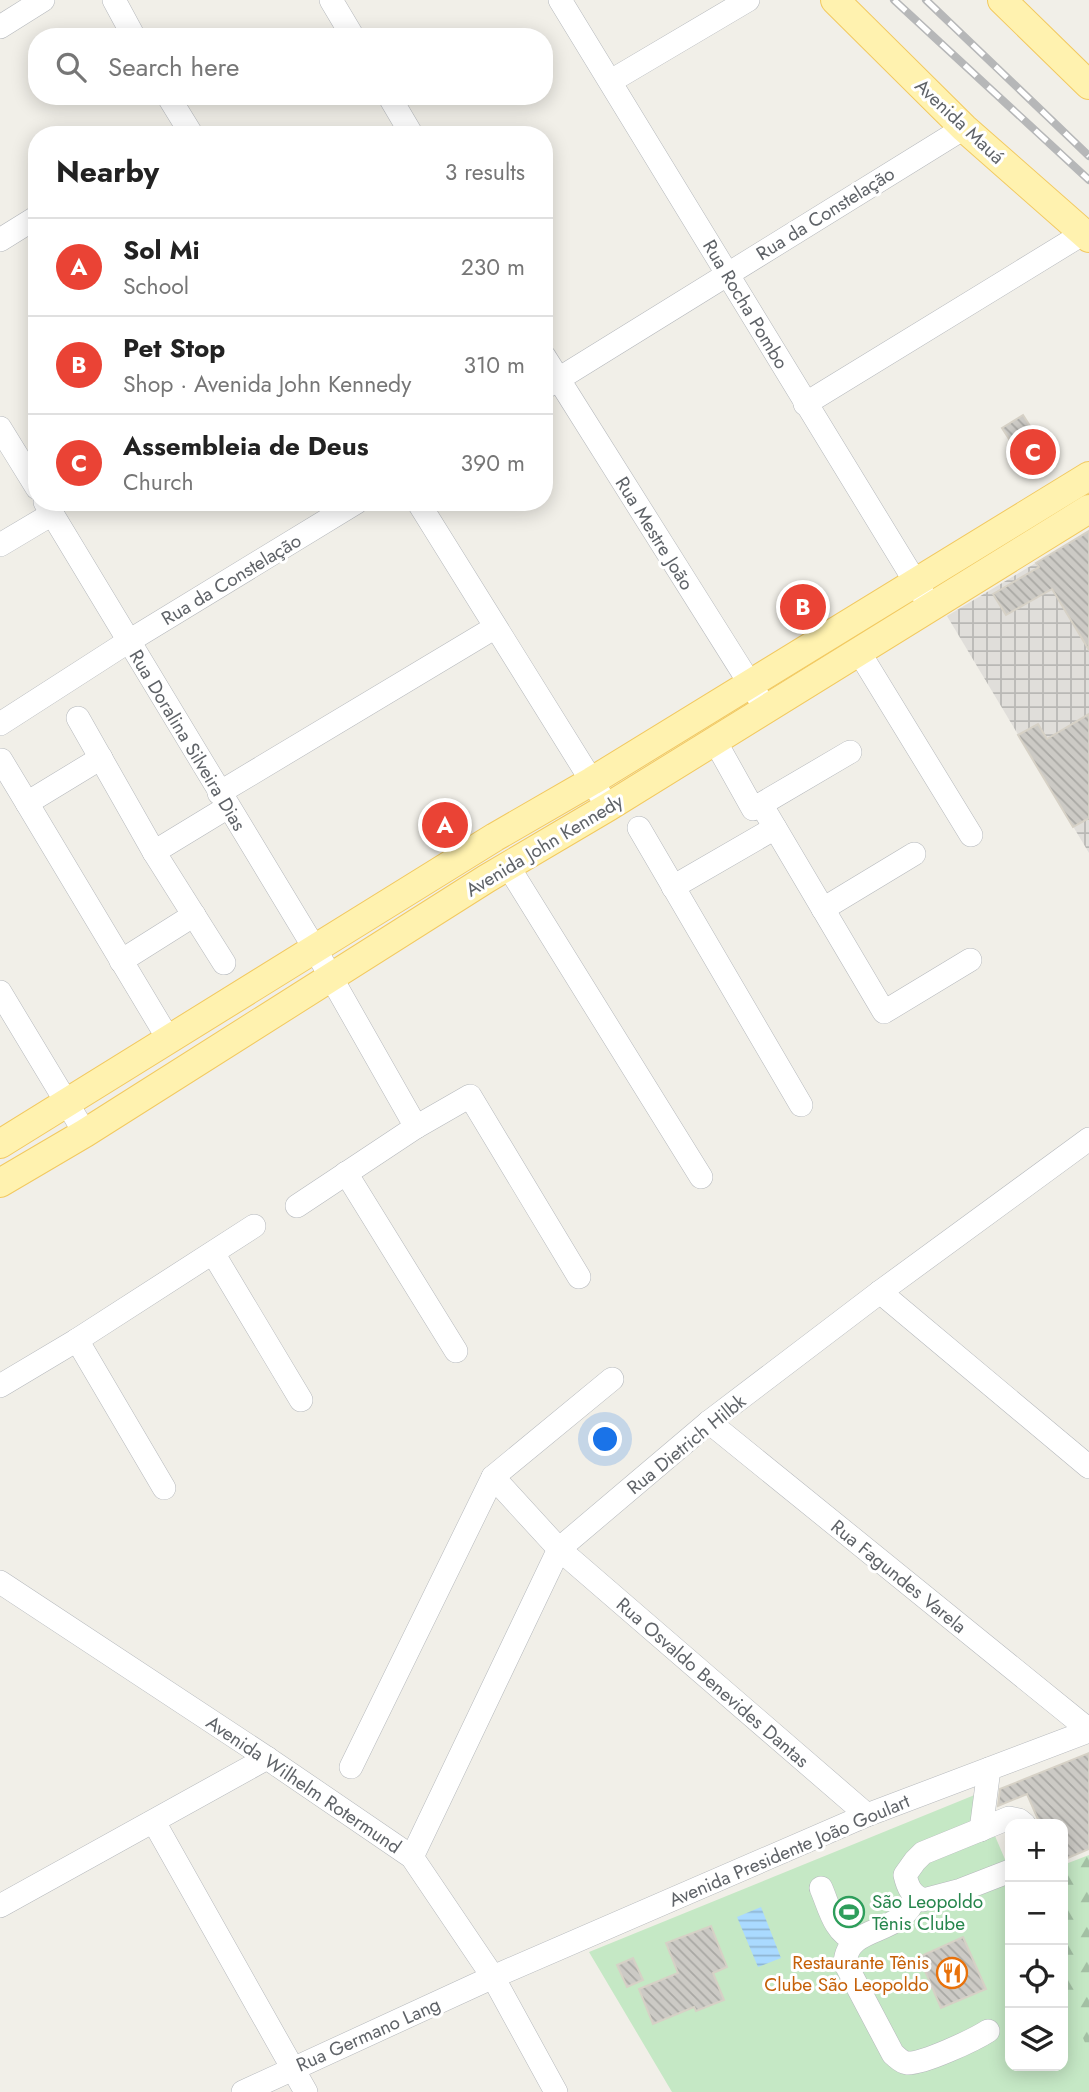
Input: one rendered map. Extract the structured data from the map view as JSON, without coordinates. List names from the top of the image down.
{
  "streets": {
    "main road": ["Avenida Mauá", "Avenida John Kennedy"],
    "street": [
      "Rua da Constelação",
      "Rua Rocha Pombo",
      "Rua Mestre João",
      "Rua Doralina Silveira Dias",
      "Rua Dietrich Hilbk",
      "Rua Fagundes Varela",
      "Rua Osvaldo Benevides Dantas",
      "Avenida Wilhelm Rotermund",
      "Avenida Presidente João Goulart",
      "Rua Germano Lang"
    ]
  },
  "crossings": [
    ["Avenida Mauá", "Rua da Constelação"],
    ["Rua da Constelação", "Rua Rocha Pombo"],
    ["Rua da Constelação", "Rua Doralina Silveira Dias"],
    ["Rua Rocha Pombo", "Avenida John Kennedy"],
    ["Rua Mestre João", "Avenida John Kennedy"],
    ["Rua Doralina Silveira Dias", "Avenida John Kennedy"],
    ["Rua Dietrich Hilbk", "Rua Fagundes Varela"],
    ["Rua Dietrich Hilbk", "Rua Osvaldo Benevides Dantas"],
    ["Rua Dietrich Hilbk", "Avenida Wilhelm Rotermund"],
    ["Rua Fagundes Varela", "Avenida Presidente João Goulart"],
    ["Rua Osvaldo Benevides Dantas", "Avenida Presidente João Goulart"],
    ["Avenida Wilhelm Rotermund", "Avenida Presidente João Goulart"],
    ["Avenida Wilhelm Rotermund", "Rua Germano Lang"],
    ["Avenida Presidente João Goulart", "Rua Germano Lang"]
  ],
  "places": {
    "sports": ["São Leopoldo Tênis Clube"],
    "restaurant": ["Restaurante Tênis Clube São Leopoldo"]
  },
  "page": {
    "search": "Search here",
    "heading": ["Nearby", "3 results"],
    "list": [
      {
        "mark": "A",
        "name": "Sol Mi",
        "note": "School",
        "value": "230 m"
      },
      {
        "mark": "B",
        "name": "Pet Stop",
        "note": "Shop · Avenida John Kennedy",
        "value": "310 m"
      },
      {
        "mark": "C",
        "name": "Assembleia de Deus",
        "note": "Church",
        "value": "390 m"
      }
    ],
    "pins": ["C", "B", "A"],
    "map_buttons": ["+", "−"]
  }
}
